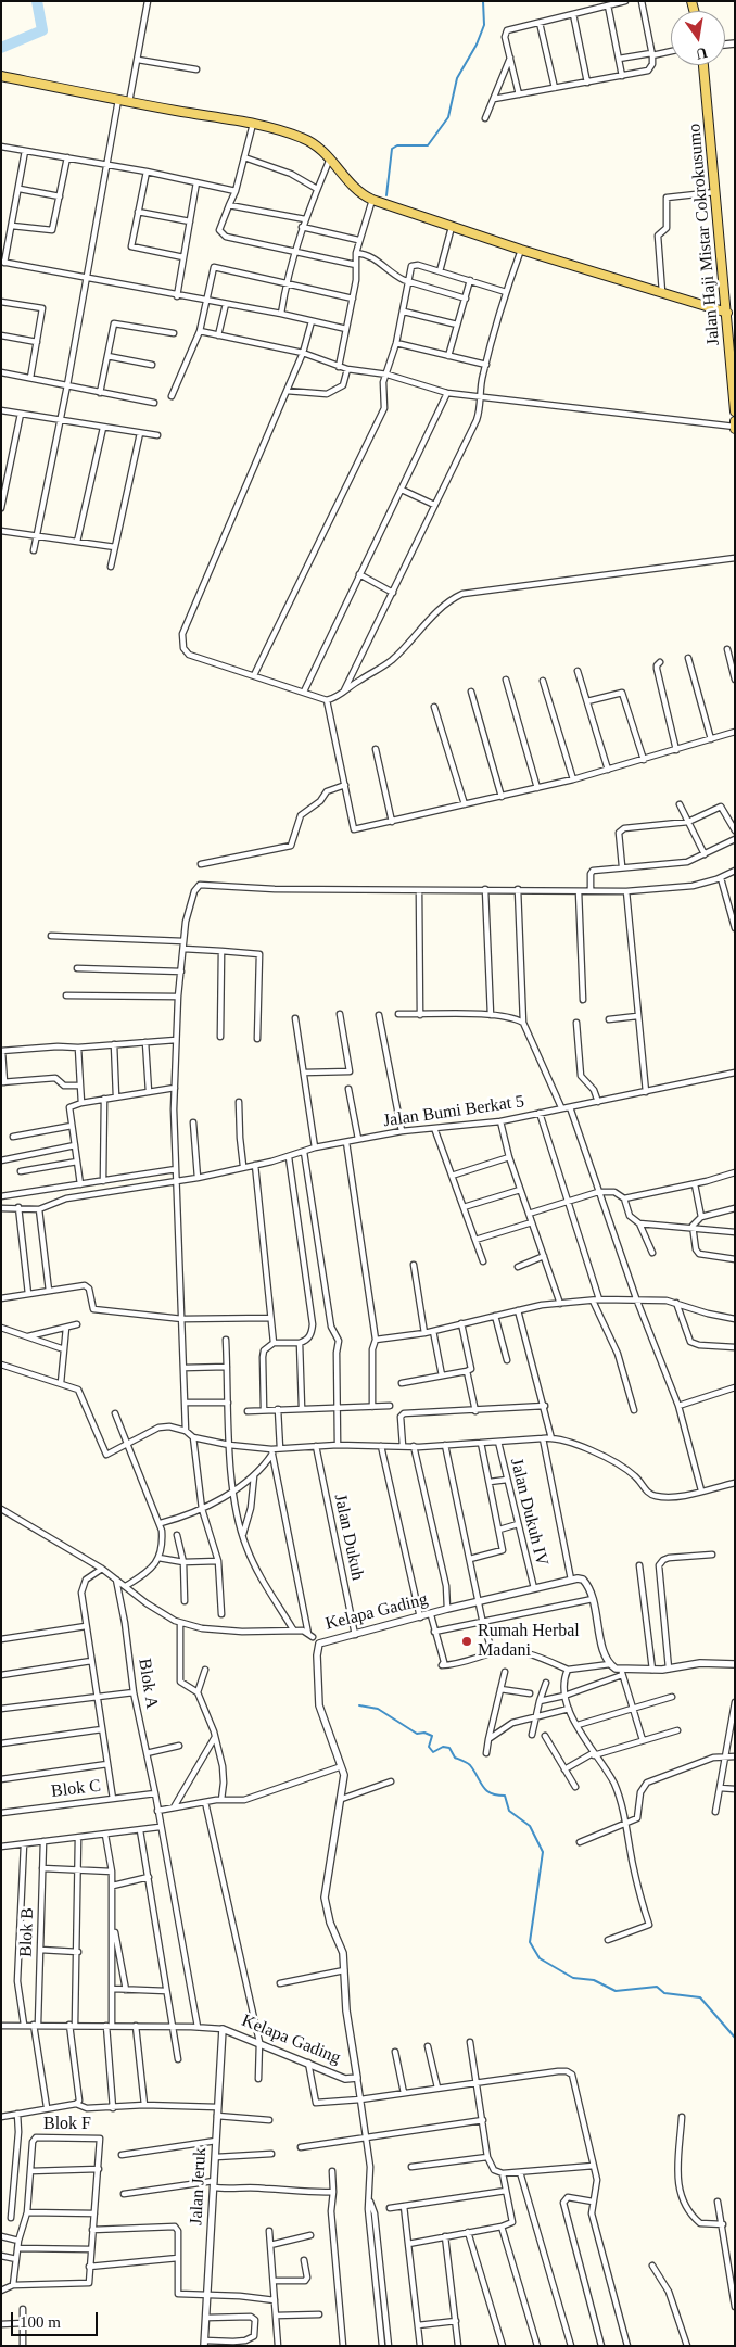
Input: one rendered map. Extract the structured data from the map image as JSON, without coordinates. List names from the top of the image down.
{
  "streets": {
    "main road": ["Jalan Haji Mistar Cokrokusumo"],
    "street": [
      "Jalan Bumi Berkat 5",
      "Jalan Dukuh IV",
      "Jalan Dukuh",
      "Kelapa Gading",
      "Blok A",
      "Blok C",
      "Blok B",
      "Blok F",
      "Jalan Jeruk"
    ]
  },
  "crossings": [
    ["Jalan Dukuh IV", "Kelapa Gading"],
    ["Jalan Dukuh", "Kelapa Gading"],
    ["Kelapa Gading", "Jalan Jeruk"],
    ["Blok A", "Blok C"]
  ],
  "places": ["Rumah Herbal Madani"],
  "scale_bar": "100 m",
  "north": "bottom"
}
